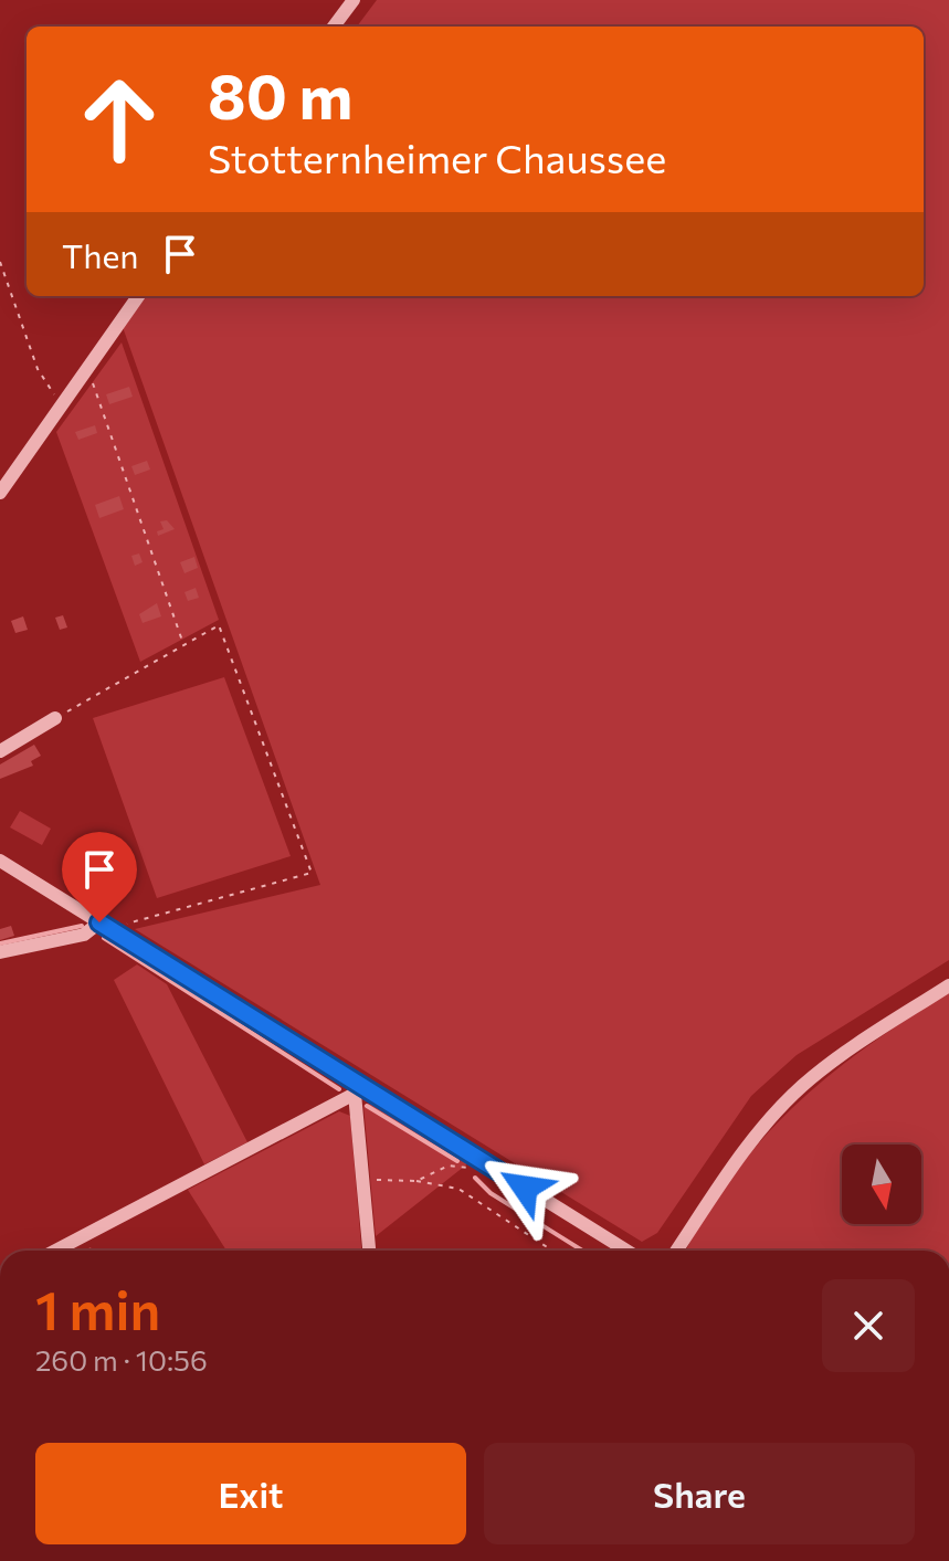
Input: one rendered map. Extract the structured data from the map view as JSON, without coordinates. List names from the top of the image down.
{
  "north": "bottom",
  "page": {
    "turn": ["80 m", "Stotternheimer Chaussee"],
    "then": "Then",
    "heading": ["1 min", "260 m · 10:56"],
    "buttons": ["Exit", "Share"]
  }
}
